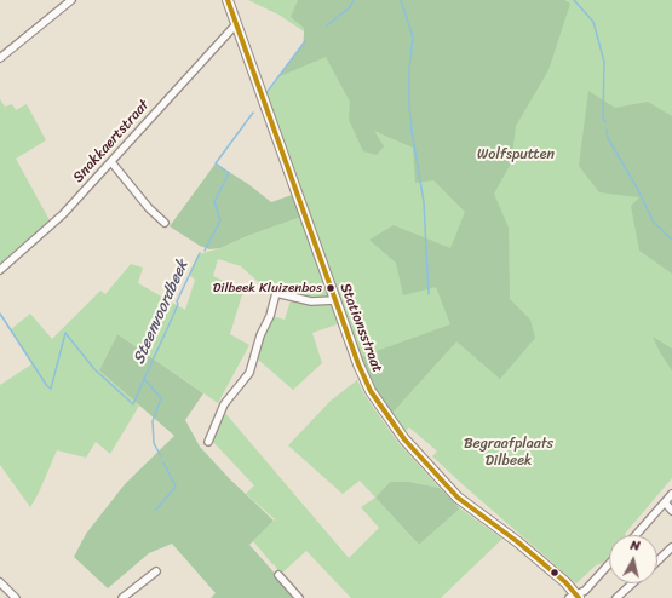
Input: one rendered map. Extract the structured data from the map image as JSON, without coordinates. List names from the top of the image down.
{
  "streets": {
    "street": ["Snakkaertstraat", "Stationsstraat"]
  },
  "crossings": [
    ["Snakkaertstraat", "Stationsstraat"]
  ],
  "water": ["Steenvoordbeek"],
  "parks": ["Wolfsputten", "Begraafplaats Dilbeek"],
  "places": ["Dilbeek Kluizenbos"],
  "north": "top"
}
